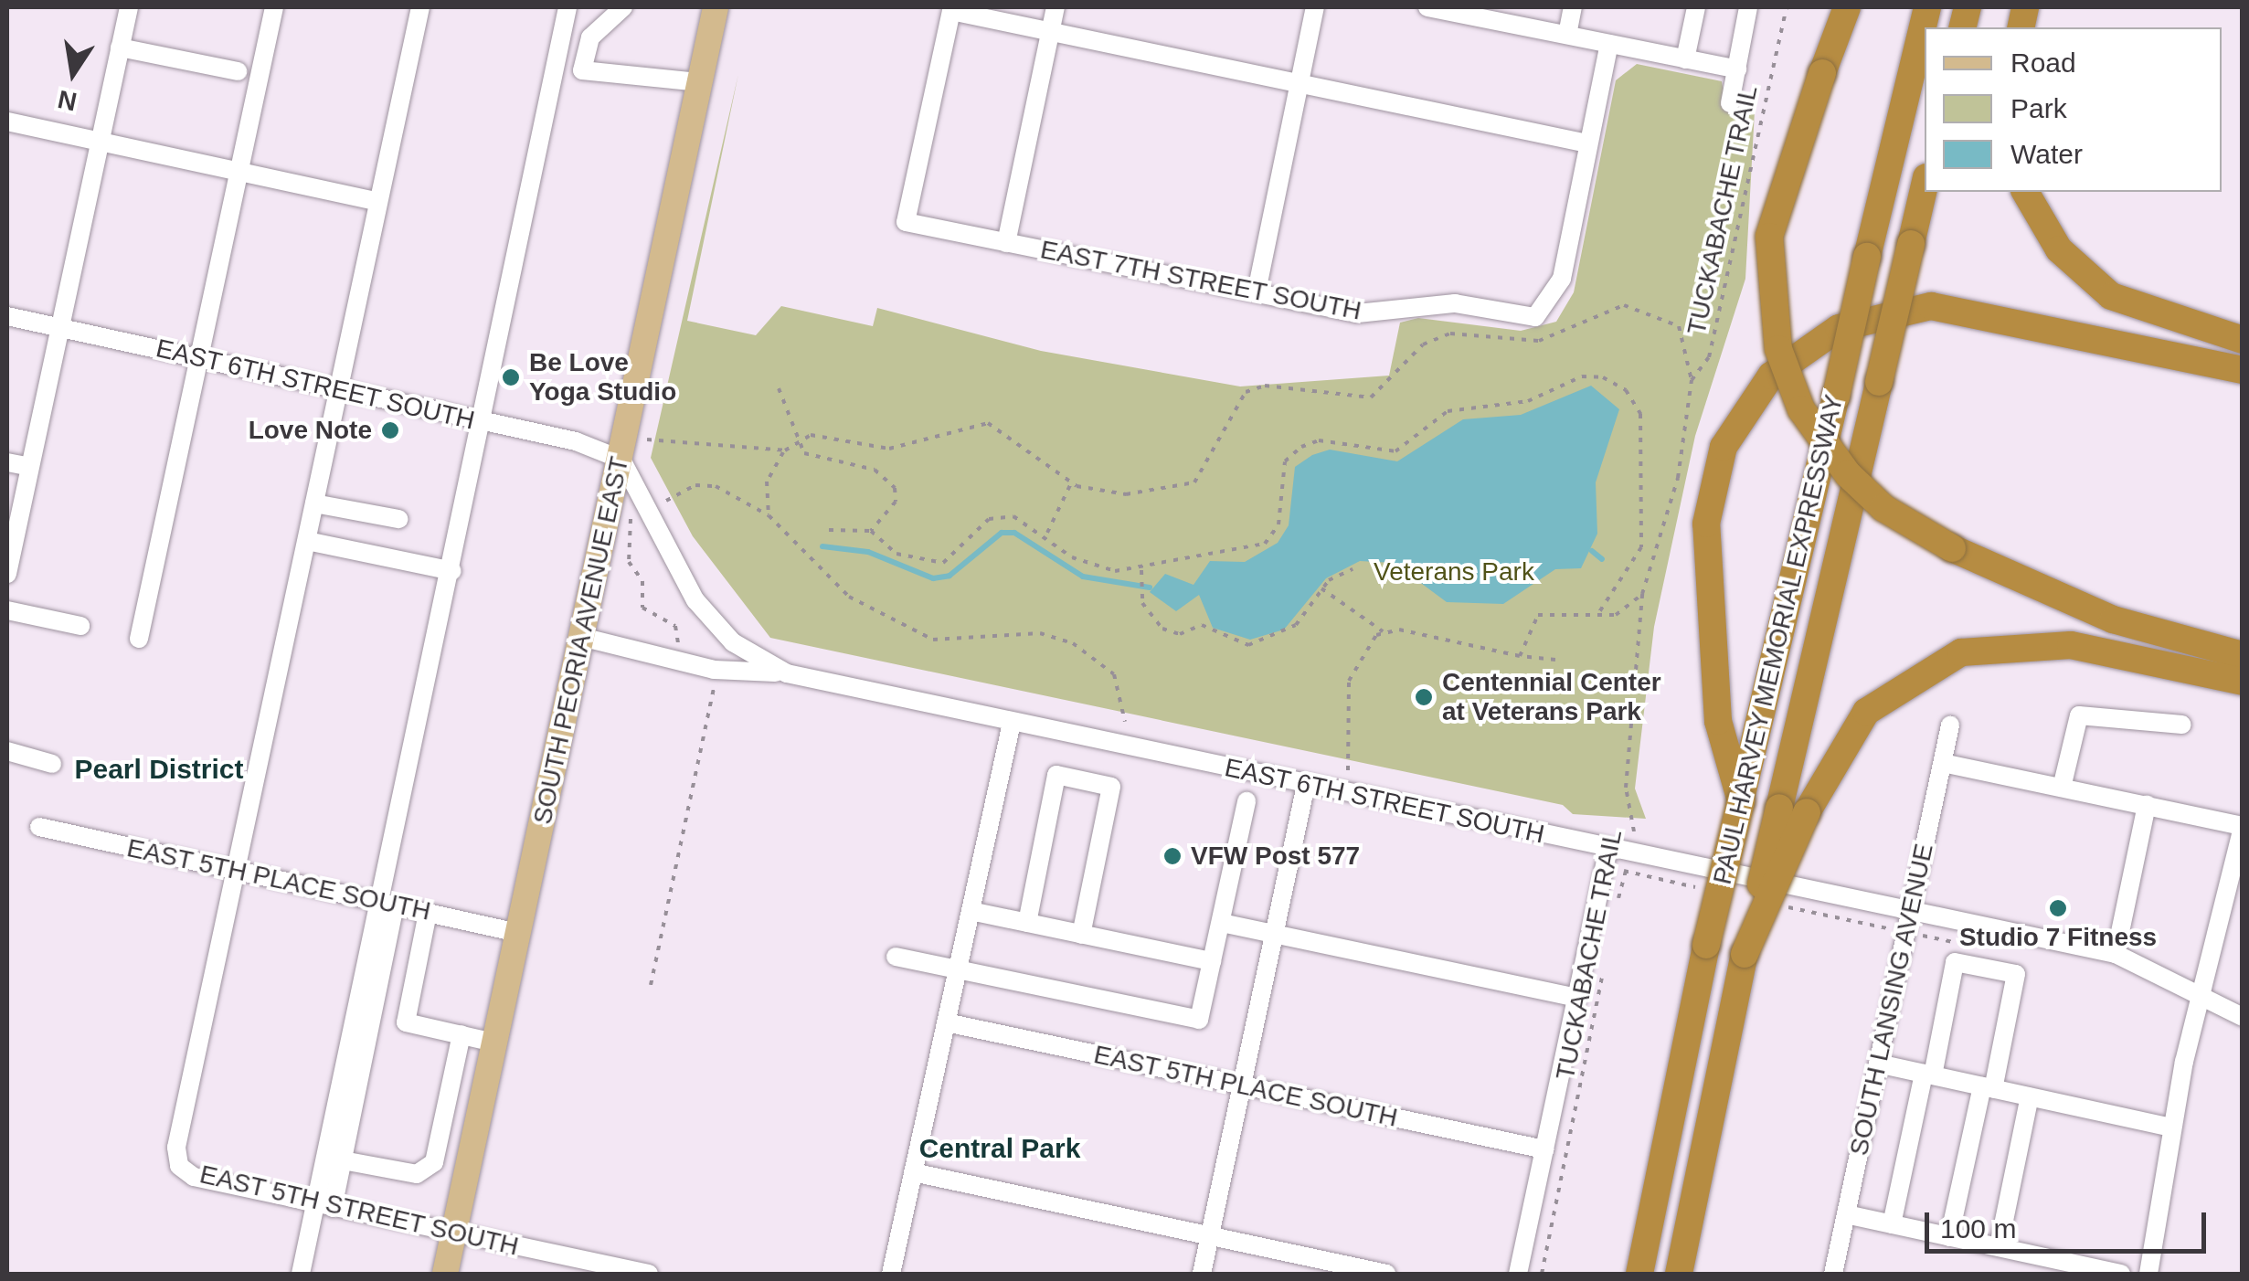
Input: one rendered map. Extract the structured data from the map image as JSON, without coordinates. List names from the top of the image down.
{
  "streets": {
    "highway": ["PAUL HARVEY MEMORIAL EXPRESSWAY"],
    "main road": ["SOUTH PEORIA AVENUE EAST"],
    "street": [
      "EAST 7TH STREET SOUTH",
      "EAST 6TH STREET SOUTH",
      "EAST 5TH PLACE SOUTH",
      "SOUTH LANSING AVENUE",
      "EAST 5TH STREET SOUTH"
    ],
    "path": ["TUCKABACHE TRAIL"]
  },
  "crossings": [
    ["TUCKABACHE TRAIL", "EAST 6TH STREET SOUTH"],
    ["EAST 6TH STREET SOUTH", "SOUTH PEORIA AVENUE EAST"],
    ["EAST 6TH STREET SOUTH", "SOUTH LANSING AVENUE"],
    ["SOUTH PEORIA AVENUE EAST", "EAST 5TH PLACE SOUTH"],
    ["SOUTH PEORIA AVENUE EAST", "EAST 5TH STREET SOUTH"],
    ["EAST 5TH PLACE SOUTH", "EAST 5TH STREET SOUTH"]
  ],
  "districts": ["Pearl District", "Central Park"],
  "parks": ["Veterans Park"],
  "places": [
    "Be Love Yoga Studio",
    "Love Note",
    "Centennial Center at Veterans Park",
    "VFW Post 577",
    "Studio 7 Fitness"
  ],
  "legend": ["Road", "Park", "Water"],
  "scale_bar": "100 m",
  "north": "bottom"
}
